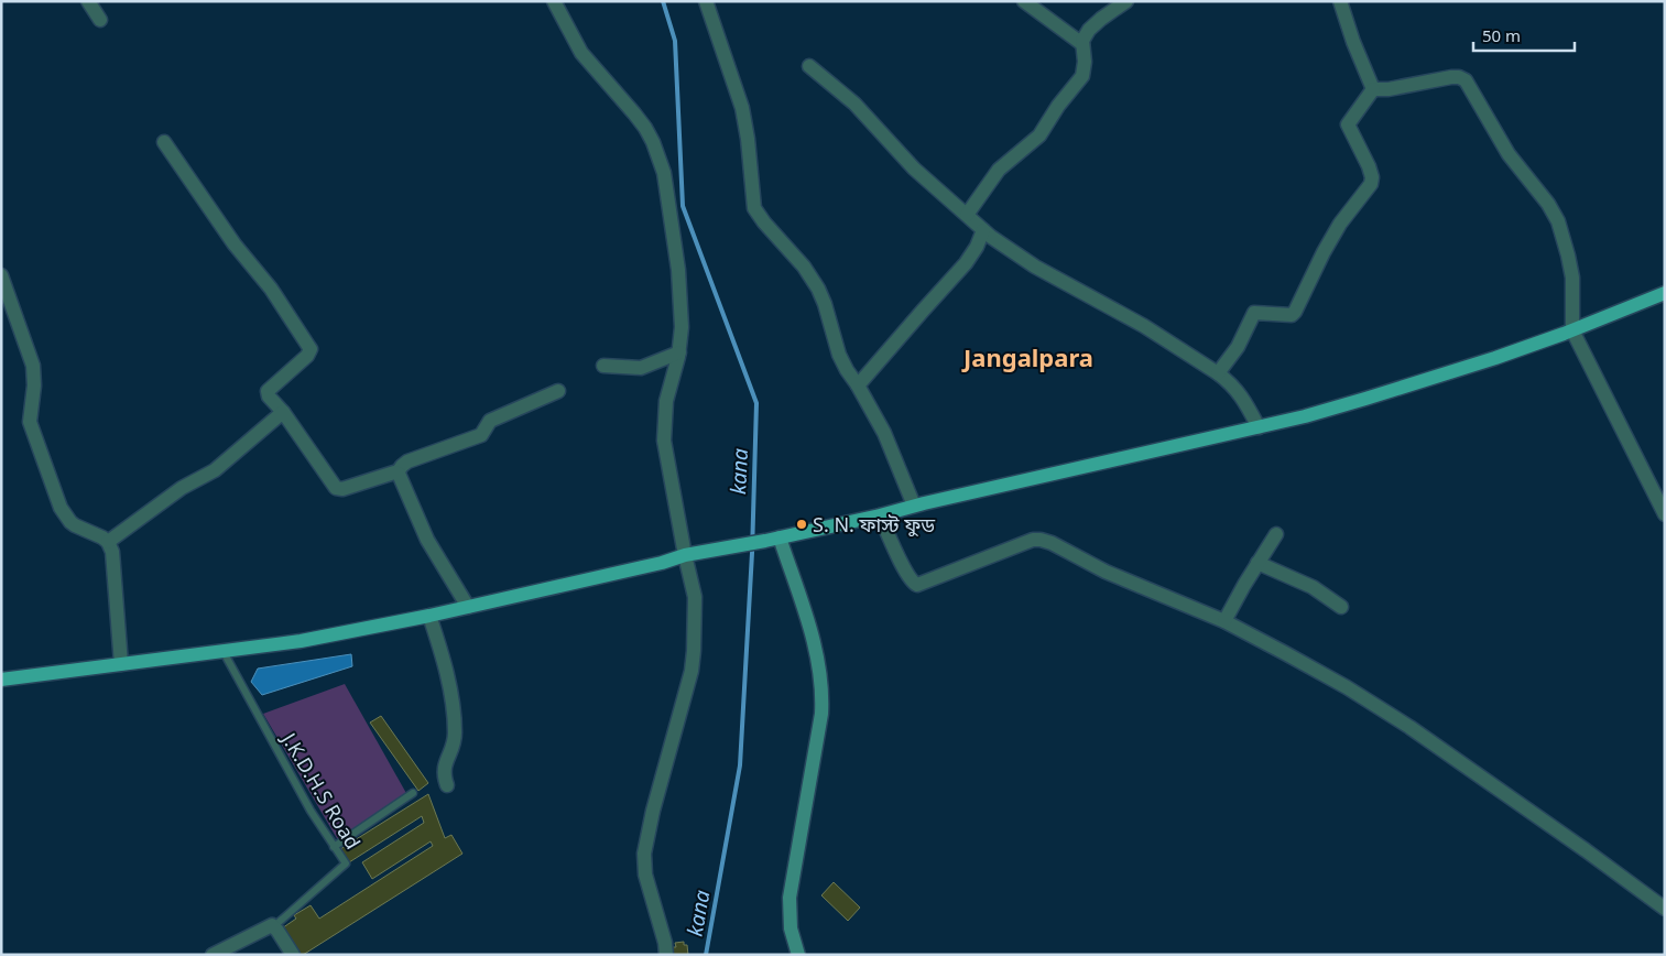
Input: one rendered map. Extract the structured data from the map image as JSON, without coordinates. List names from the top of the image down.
{
  "streets": {
    "lane": ["J.K.D.H.S Road"]
  },
  "districts": ["Jangalpara"],
  "water": ["kana"],
  "places": ["S. N. ফাস্ট ফুড"],
  "scale_bar": "50 m"
}
